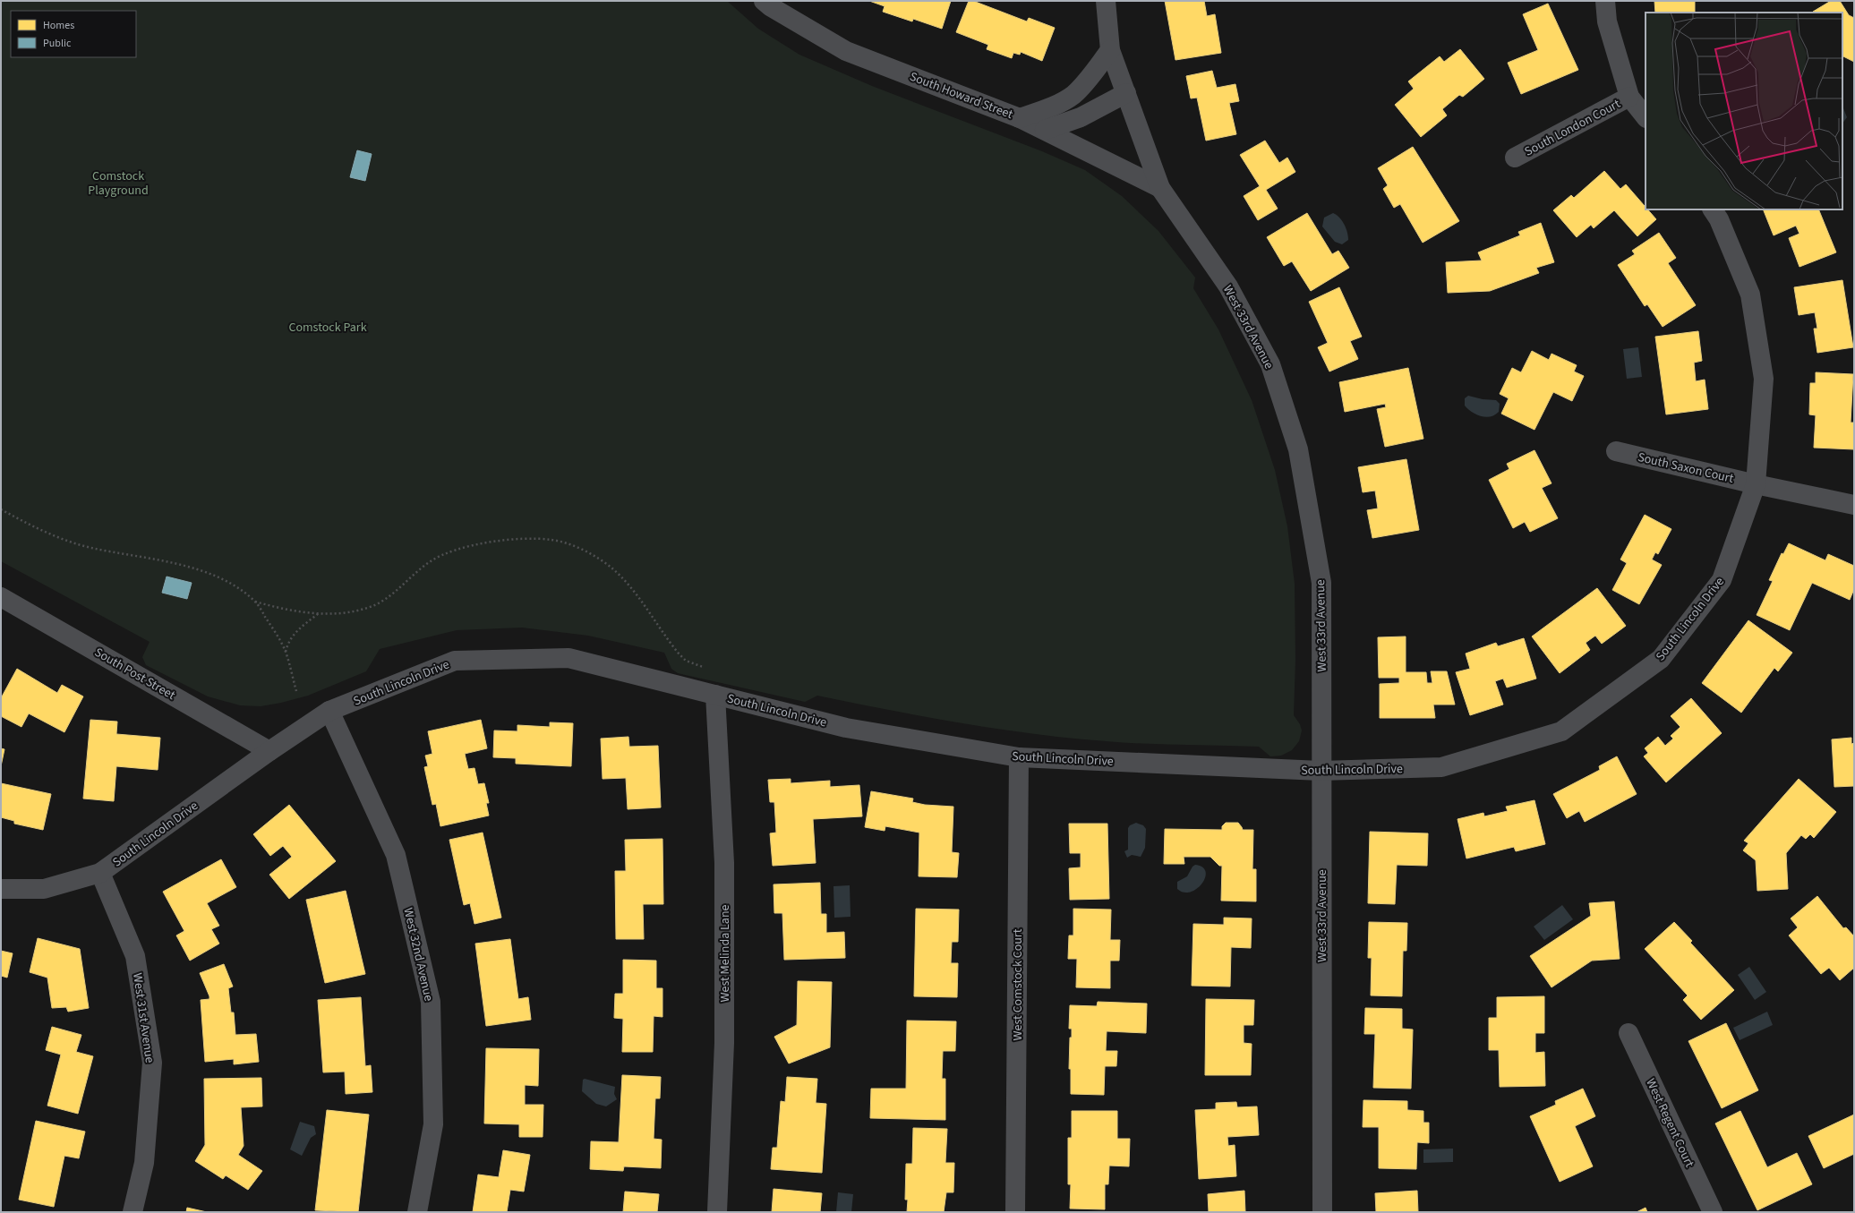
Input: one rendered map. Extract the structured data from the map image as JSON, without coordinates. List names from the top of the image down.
{
  "streets": {
    "street": [
      "South Howard Street",
      "South London Court",
      "West 33rd Avenue",
      "South Saxon Court",
      "South Lincoln Drive",
      "South Post Street",
      "West Melinda Lane",
      "West 32nd Avenue",
      "West Comstock Court",
      "West 31st Avenue",
      "West Regent Court"
    ]
  },
  "crossings": [
    ["South Howard Street", "West 33rd Avenue"],
    ["West 33rd Avenue", "South Lincoln Drive"],
    ["South Saxon Court", "South Lincoln Drive"],
    ["South Lincoln Drive", "South Post Street"],
    ["South Lincoln Drive", "West Melinda Lane"],
    ["South Lincoln Drive", "West 32nd Avenue"],
    ["South Lincoln Drive", "West Comstock Court"],
    ["South Lincoln Drive", "West 31st Avenue"]
  ],
  "parks": ["Comstock Playground", "Comstock Park"],
  "legend": ["Homes", "Public"]
}
